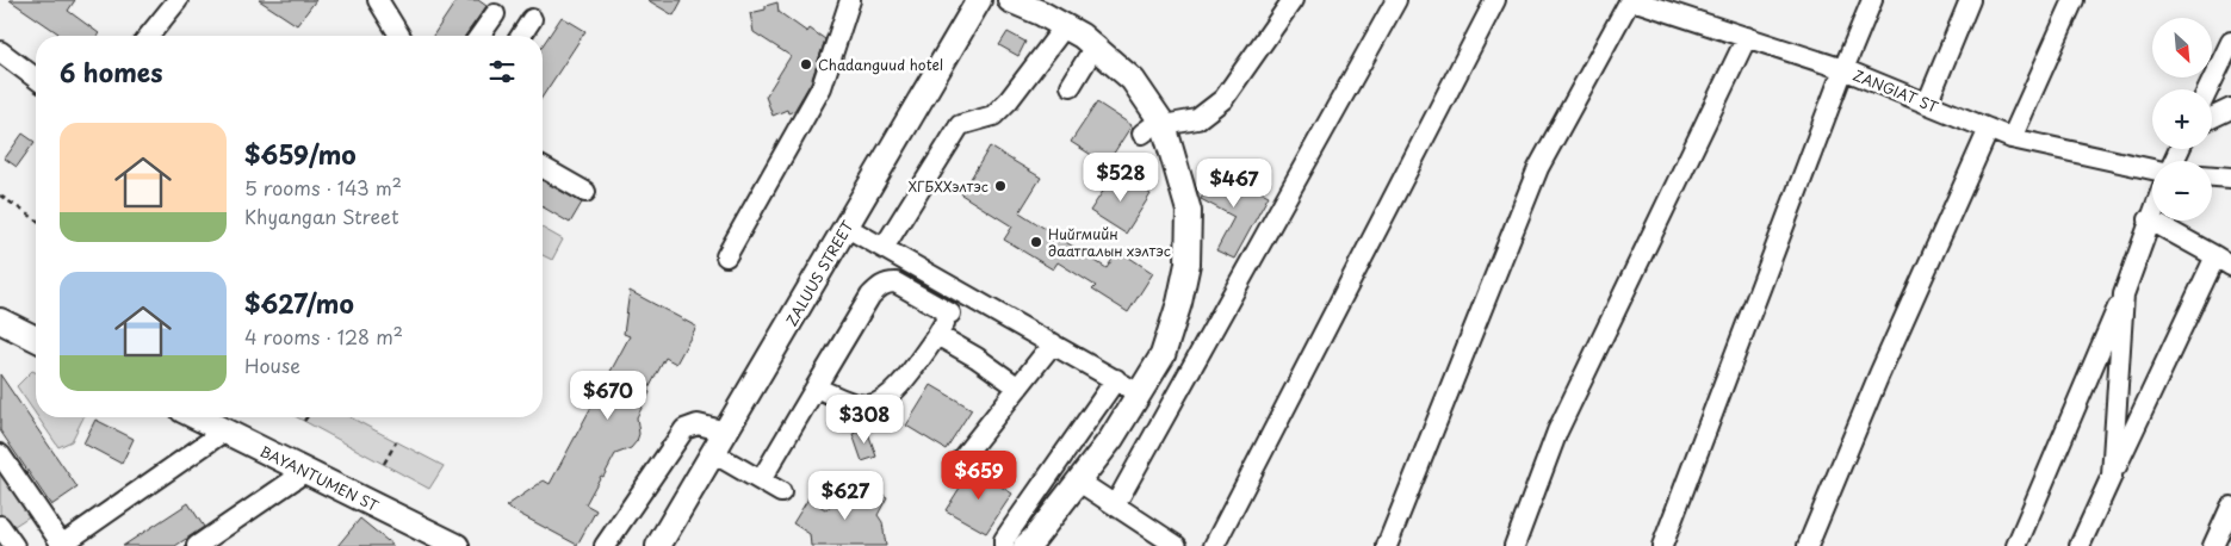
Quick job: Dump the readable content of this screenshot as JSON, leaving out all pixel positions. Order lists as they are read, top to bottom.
{
  "streets": {
    "main road": ["ZALUUS STREET", "BAYANTUMEN ST"],
    "street": ["ZANGIAT ST"]
  },
  "places": ["Chadanguud hotel", "ХГБХХэлтэс", "Нийгмийн даатгалын хэлтэс"],
  "north": "bottom right",
  "page": {
    "map_buttons": ["+", "−"],
    "heading": "6 homes",
    "list": [
      {
        "name": "$659/mo",
        "note": "5 rooms · 143 m² · Khyangan Street"
      },
      {
        "name": "$627/mo",
        "note": "4 rooms · 128 m² · House"
      }
    ],
    "price": [
      "$528",
      "$467",
      "$670",
      "$308",
      "$659",
      "$627"
    ]
  }
}
